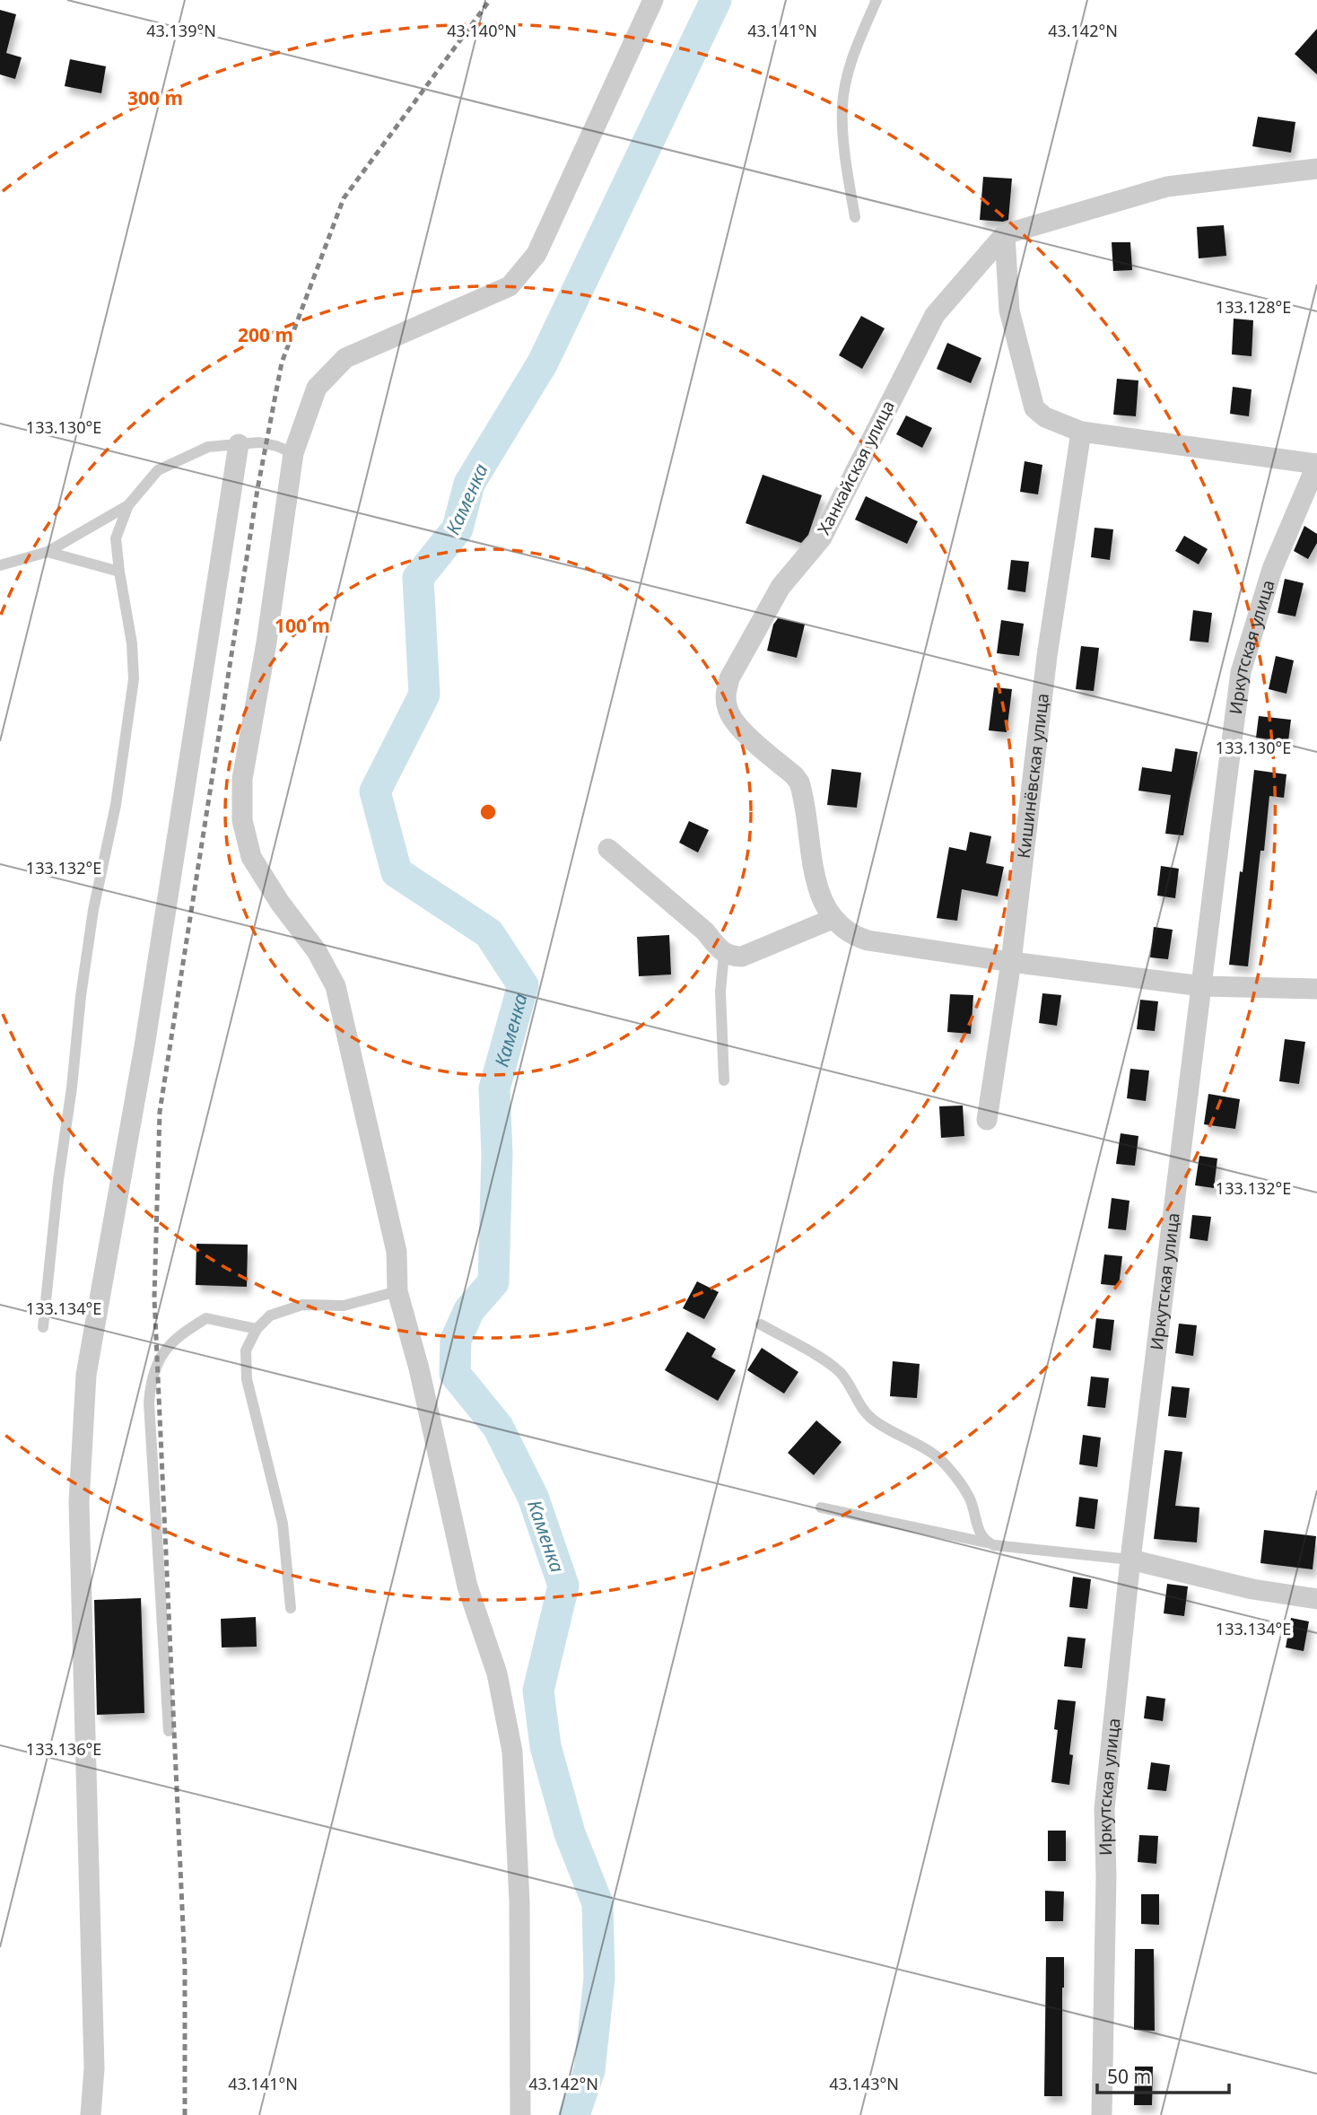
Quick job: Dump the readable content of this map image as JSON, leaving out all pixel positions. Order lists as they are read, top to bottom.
{
  "streets": {
    "street": ["Ханкайская улица", "Иркутская улица", "Кишинёвская улица"]
  },
  "water": ["Каменка"],
  "scale_bar": "50 m",
  "coordinates": [
    "43.140°N",
    "43.139°N",
    "43.141°N",
    "43.142°N",
    "133.128°E",
    "133.130°E",
    "133.132°E",
    "133.134°E",
    "133.136°E",
    "43.143°N"
  ],
  "rings": ["300 m", "200 m", "100 m"]
}
